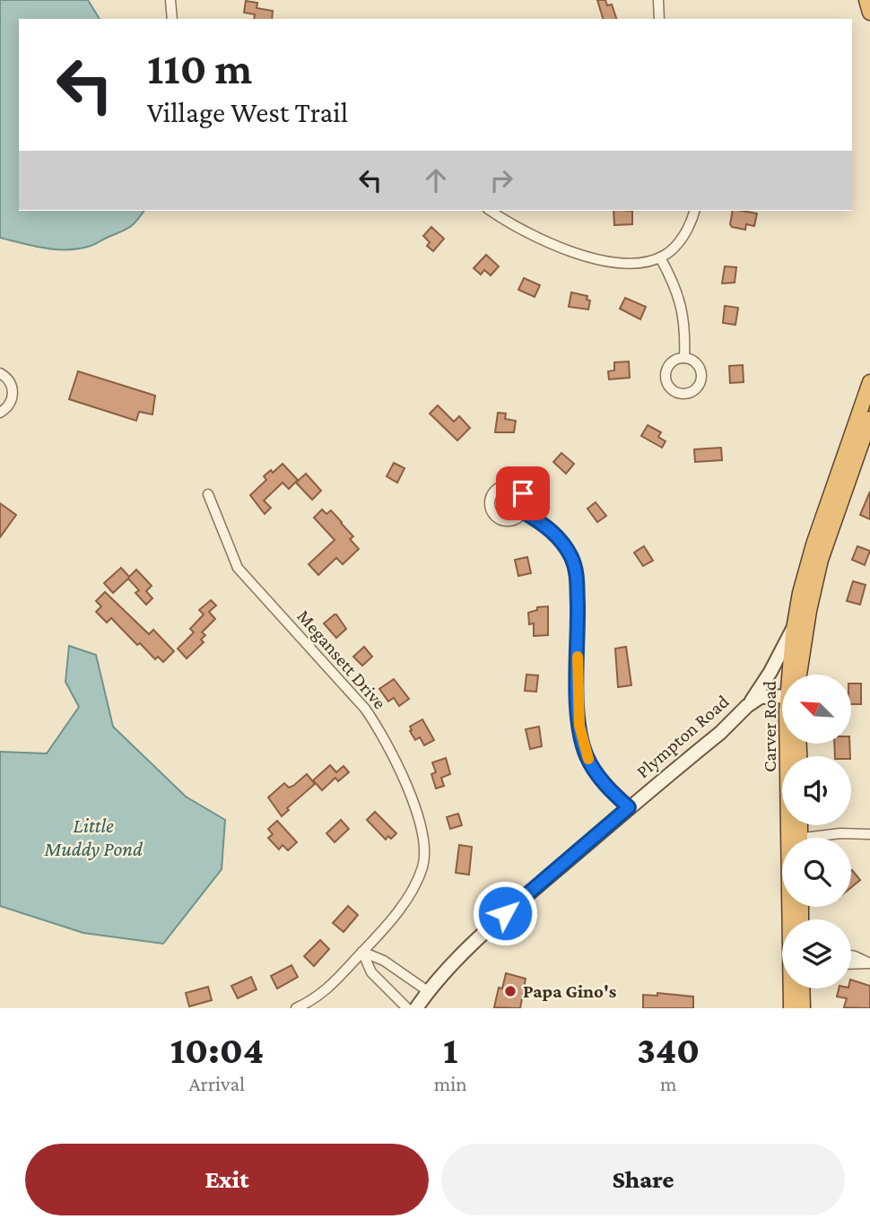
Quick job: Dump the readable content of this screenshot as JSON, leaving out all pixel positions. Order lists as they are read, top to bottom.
{
  "streets": {
    "highway": ["Carver Road"],
    "main road": ["Plympton Road"],
    "street": ["Megansett Drive"]
  },
  "water": ["Little Muddy Pond"],
  "places": ["Papa Gino's"],
  "north": "top left",
  "page": {
    "turn": ["110 m", "Village West Trail"],
    "eta": [
      "10:04",
      "Arrival",
      "1",
      "min",
      "340",
      "m"
    ],
    "buttons": ["Exit", "Share"]
  }
}
